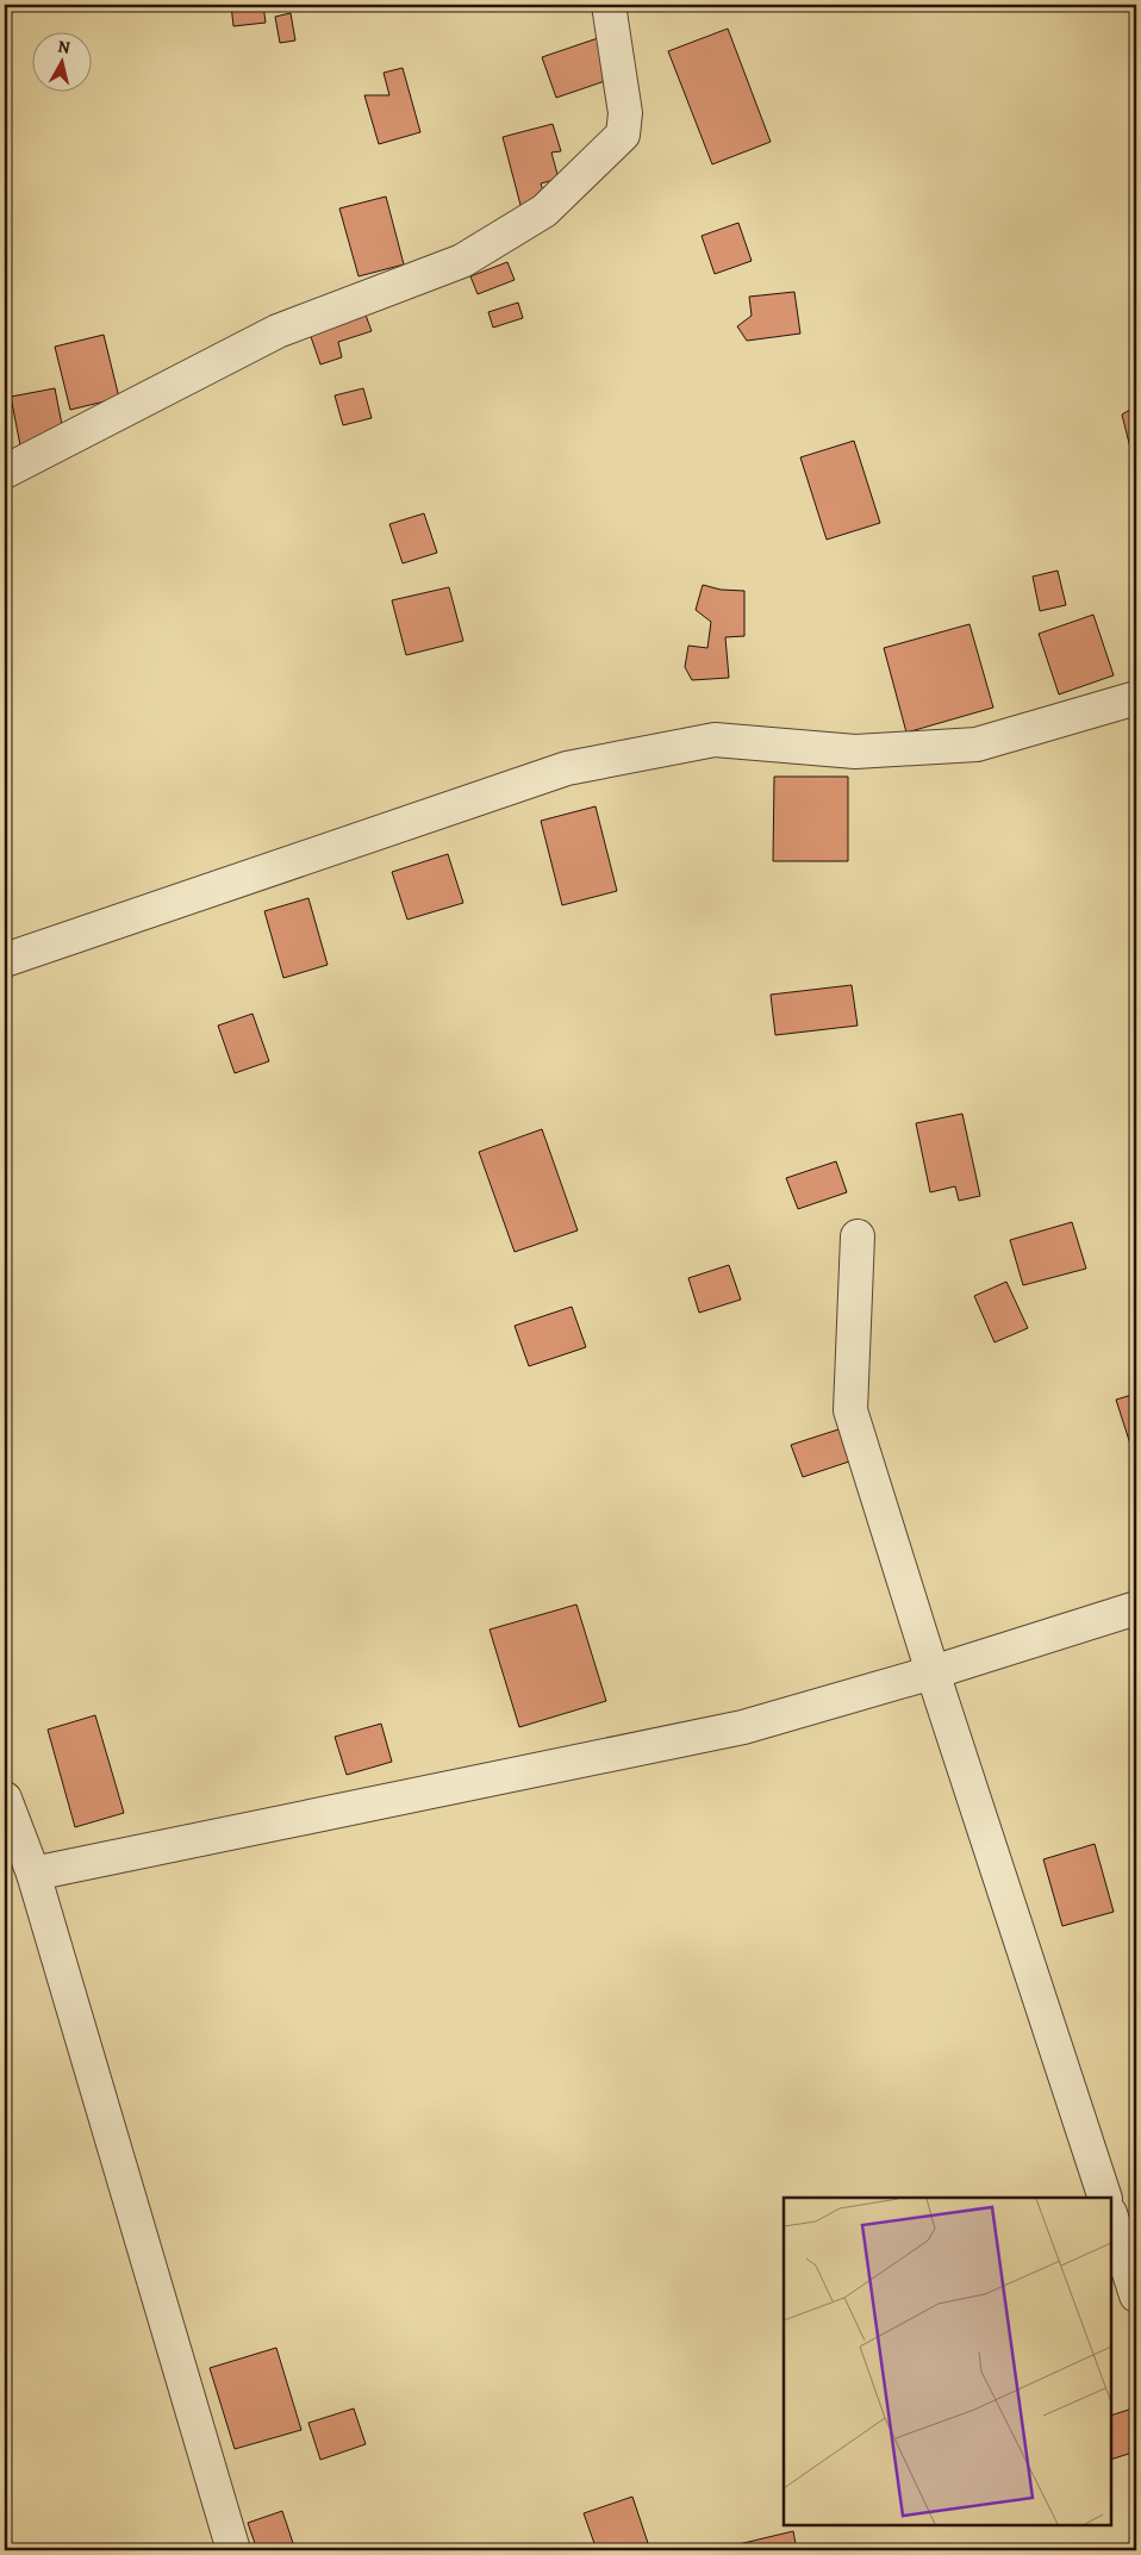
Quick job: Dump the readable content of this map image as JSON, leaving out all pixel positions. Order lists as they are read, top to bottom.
{
  "north": "top"
}
